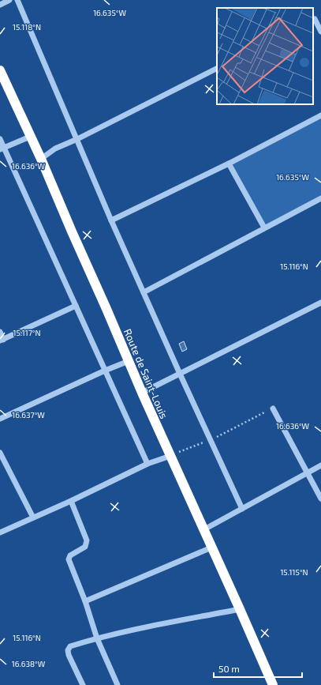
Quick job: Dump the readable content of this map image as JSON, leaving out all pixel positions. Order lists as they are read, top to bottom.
{
  "streets": {
    "highway": ["Route de Saint-Louis"]
  },
  "scale_bar": "50 m",
  "coordinates": [
    "16.635°W",
    "15.118°N",
    "16.636°W",
    "15.116°N",
    "15.117°N",
    "16.637°W",
    "15.115°N",
    "16.638°W"
  ]
}
